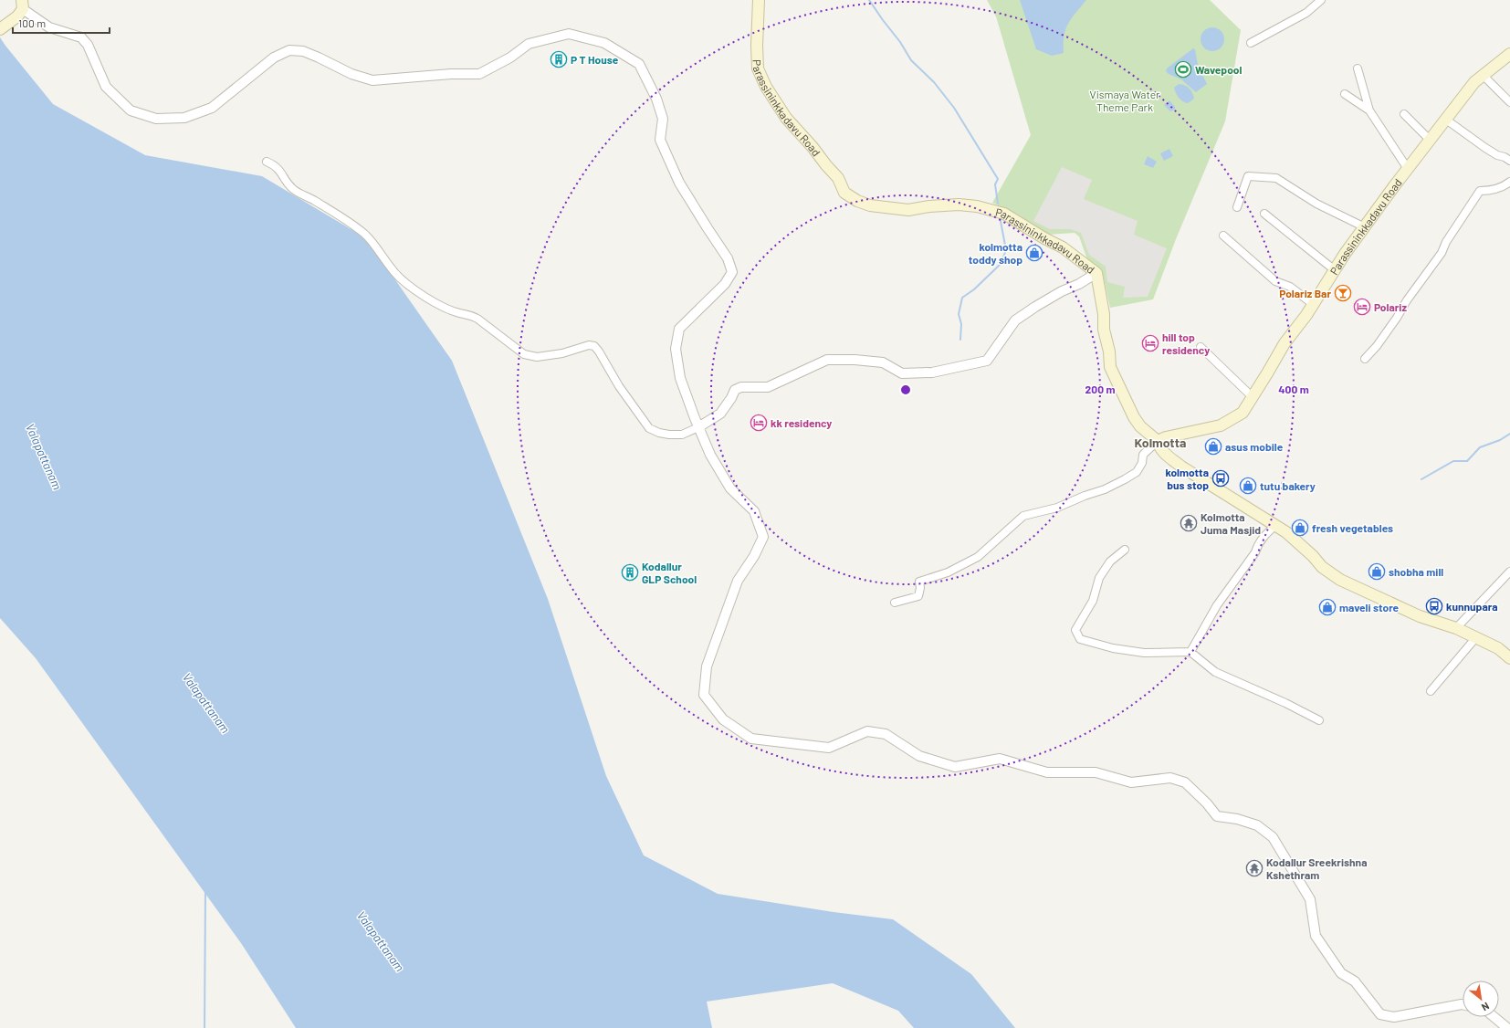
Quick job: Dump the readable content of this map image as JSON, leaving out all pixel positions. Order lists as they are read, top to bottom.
{
  "streets": {
    "main road": ["Parassininkkadavu Road"]
  },
  "districts": ["Kolmotta"],
  "water": ["Valapattanam"],
  "parks": ["Vismaya Water Theme Park"],
  "places": {
    "building": ["P T House", "Kodallur GLP School"],
    "sports": ["Wavepool"],
    "shop": [
      "kolmotta toddy shop",
      "asus mobile",
      "tutu bakery",
      "fresh vegetables",
      "shobha mill",
      "maveli store"
    ],
    "bar": ["Polariz Bar"],
    "hotel": ["Polariz", "hill top residency", "kk residency"],
    "bus stop": ["kolmotta bus stop", "kunnupara"],
    "temple": ["Kolmotta Juma Masjid", "Kodallur Sreekrishna Kshethram"]
  },
  "scale_bar": "100 m",
  "north": "bottom right",
  "rings": ["200 m", "400 m"]
}
